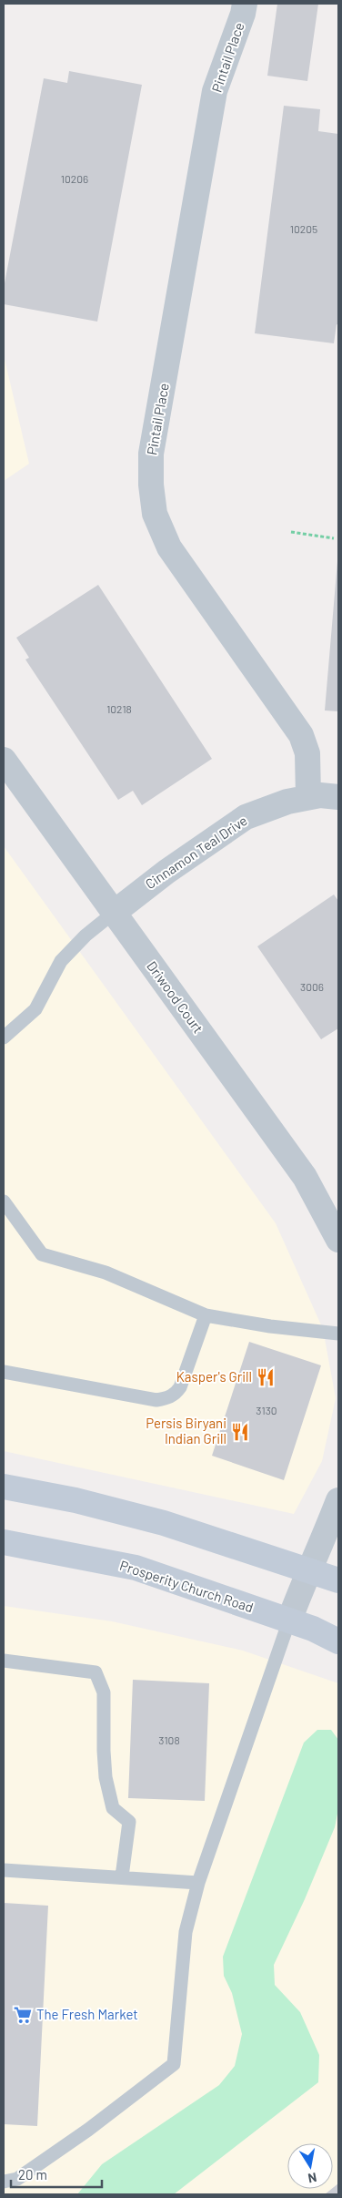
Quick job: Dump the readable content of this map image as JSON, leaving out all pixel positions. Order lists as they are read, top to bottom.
{
  "streets": {
    "main road": ["Prosperity Church Road"],
    "street": ["Pintail Place", "Cinnamon Teal Drive", "Driwood Court"]
  },
  "crossings": [
    ["Pintail Place", "Cinnamon Teal Drive"],
    ["Cinnamon Teal Drive", "Driwood Court"]
  ],
  "places": {
    "restaurant": ["Kasper's Grill", "Persis Biryani Indian Grill"],
    "supermarket": ["The Fresh Market"]
  },
  "house_numbers": [
    "10206",
    "10205",
    "10218",
    "3006",
    "3130",
    "3108"
  ],
  "scale_bar": "20 m",
  "north": "bottom"
}
